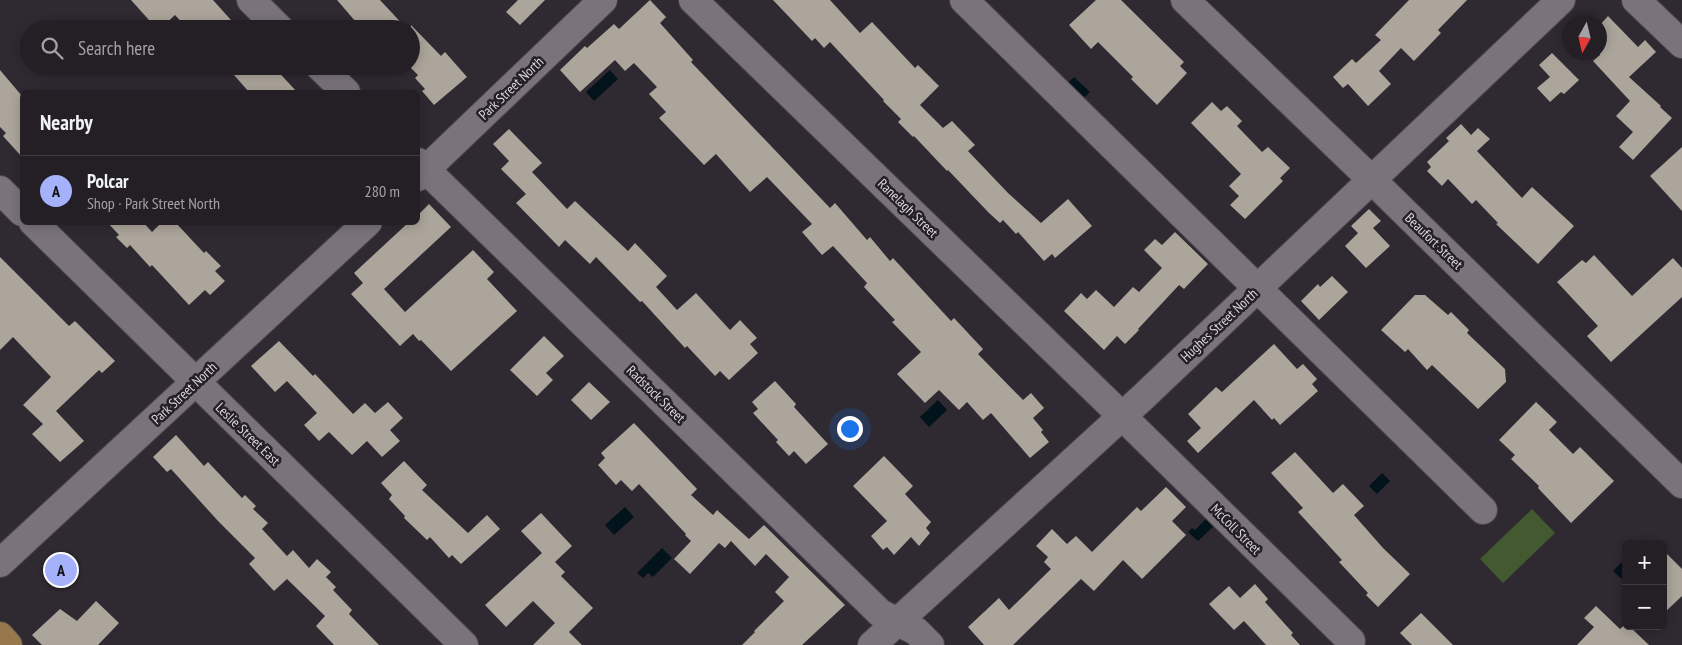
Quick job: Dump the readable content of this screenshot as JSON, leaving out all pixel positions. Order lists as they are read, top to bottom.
{
  "streets": {
    "street": [
      "Park Street North",
      "Ranelagh Street",
      "Beaufort Street",
      "Hughes Street North",
      "Radstock Street",
      "Leslie Street East",
      "McColl Street"
    ]
  },
  "crossings": [
    ["Park Street North", "Radstock Street"],
    ["Park Street North", "Leslie Street East"],
    ["Ranelagh Street", "Hughes Street North"],
    ["Ranelagh Street", "McColl Street"],
    ["Beaufort Street", "Hughes Street North"],
    ["Hughes Street North", "Radstock Street"],
    ["Hughes Street North", "McColl Street"]
  ],
  "north": "bottom",
  "page": {
    "search": "Search here",
    "heading": "Nearby",
    "list": [
      {
        "mark": "A",
        "name": "Polcar",
        "note": "Shop · Park Street North",
        "value": "280 m"
      }
    ],
    "map_buttons": ["+", "−"],
    "pins": "A"
  }
}
